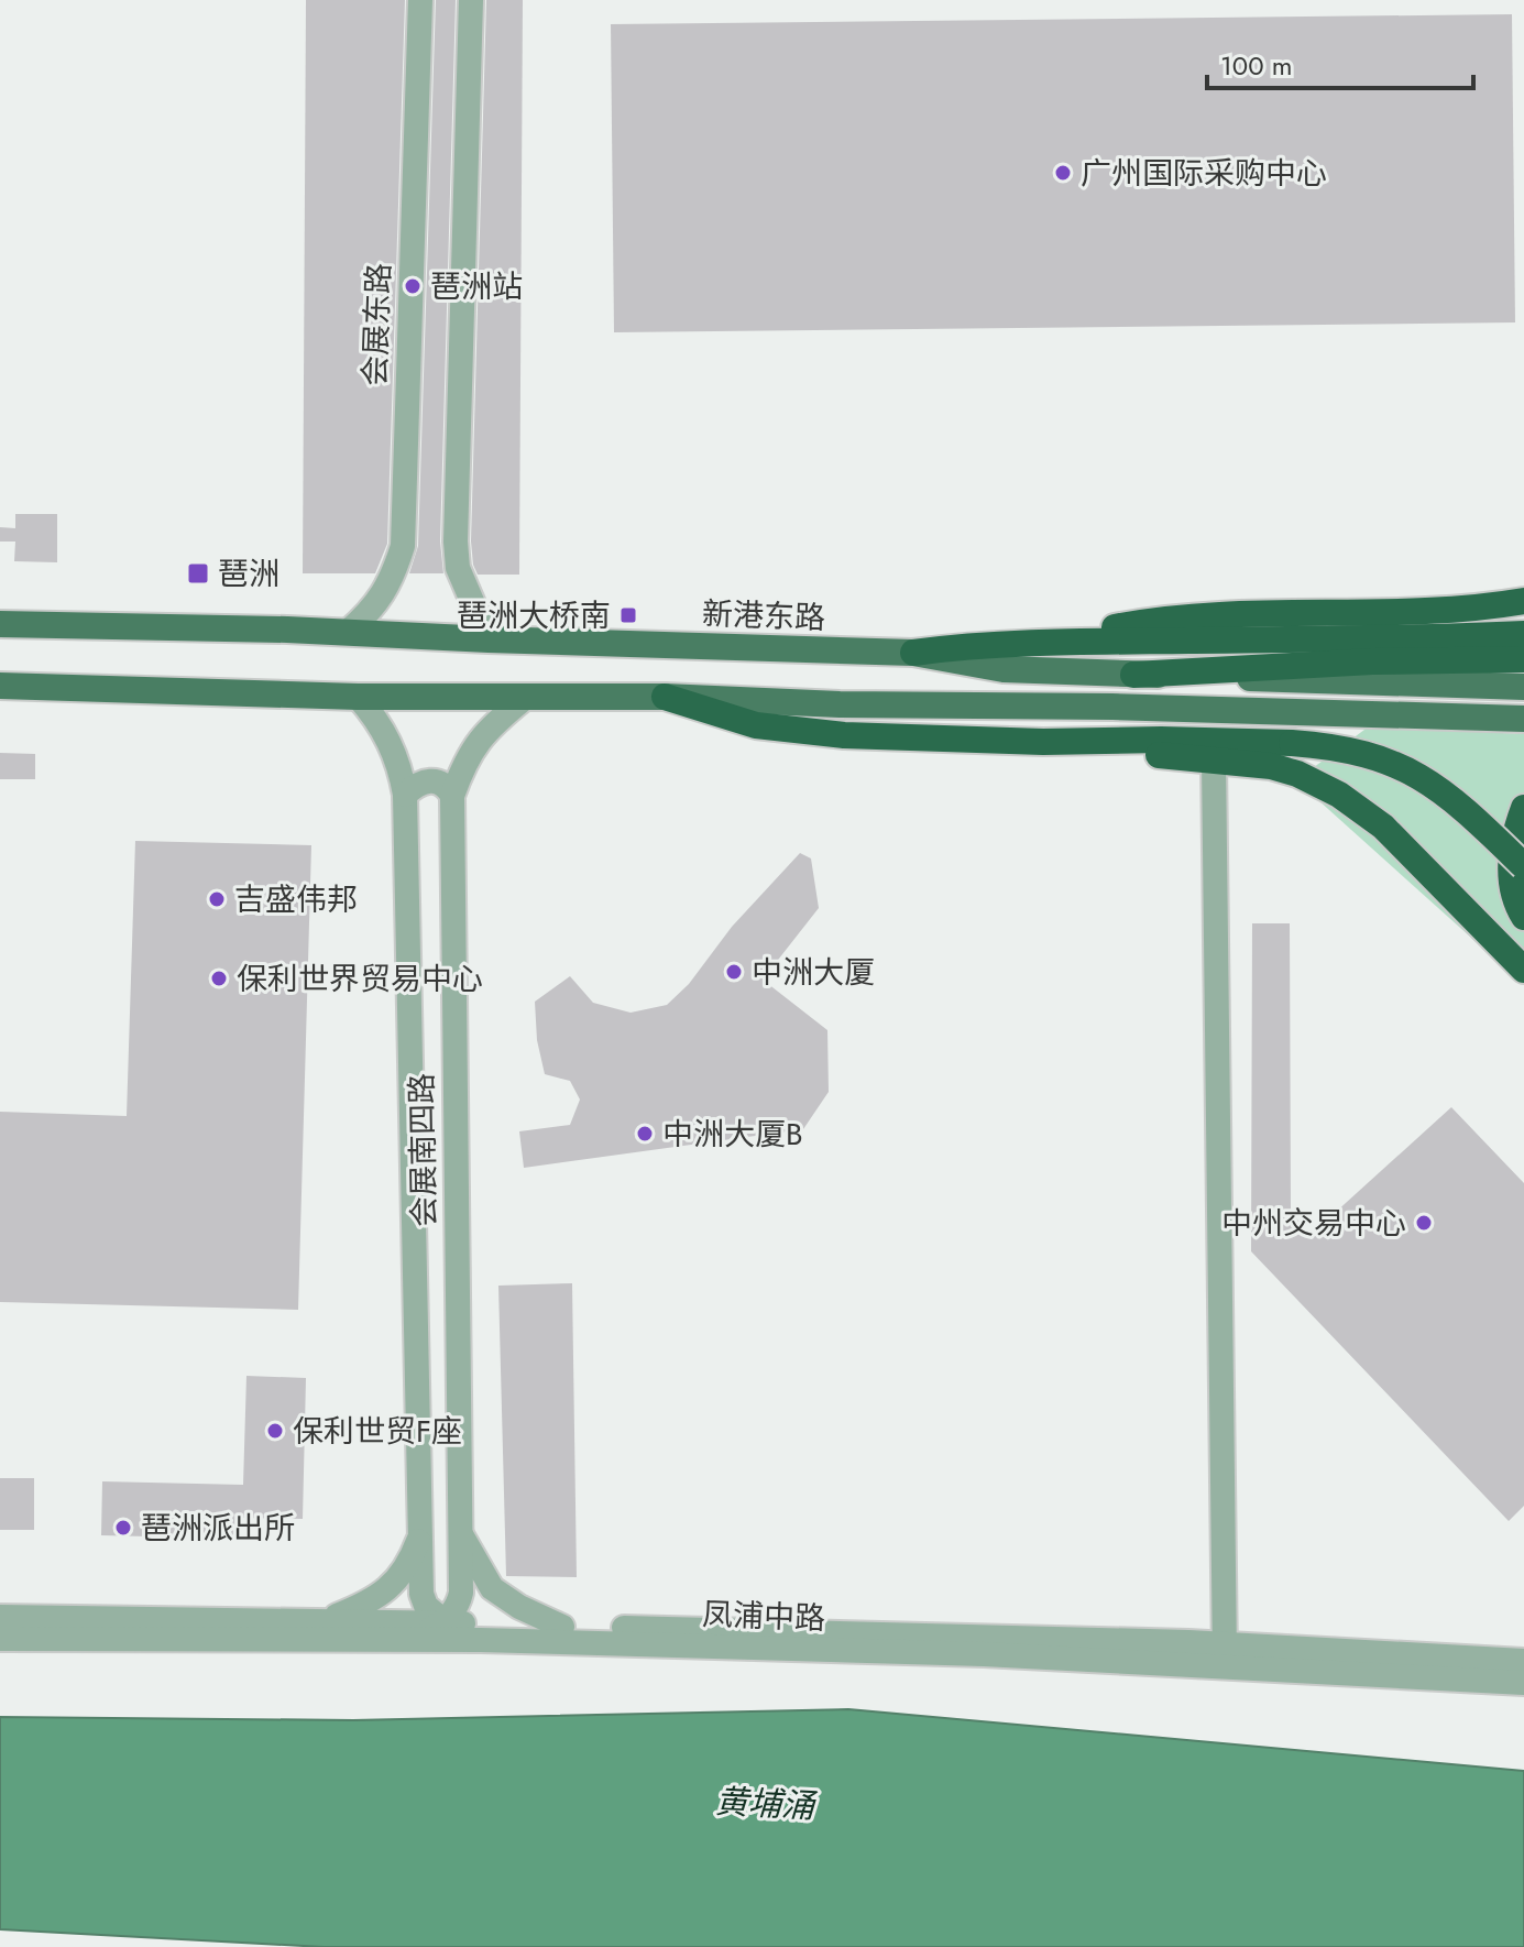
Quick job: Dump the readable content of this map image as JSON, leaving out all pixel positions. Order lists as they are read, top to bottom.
{
  "streets": {
    "main road": ["新港东路"],
    "street": ["会展东路", "会展南四路", "凤浦中路"]
  },
  "crossings": [
    ["会展东路", "新港东路"],
    ["会展南四路", "凤浦中路"]
  ],
  "water": ["黄埔涌"],
  "places": {
    "other": [
      "广州国际采购中心",
      "琶洲站",
      "吉盛伟邦",
      "中洲大厦",
      "保利世界贸易中心",
      "中洲大厦B",
      "中州交易中心",
      "保利世贸F座",
      "琶洲派出所"
    ],
    "transit": ["琶洲", "琶洲大桥南"]
  },
  "scale_bar": "100 m"
}
